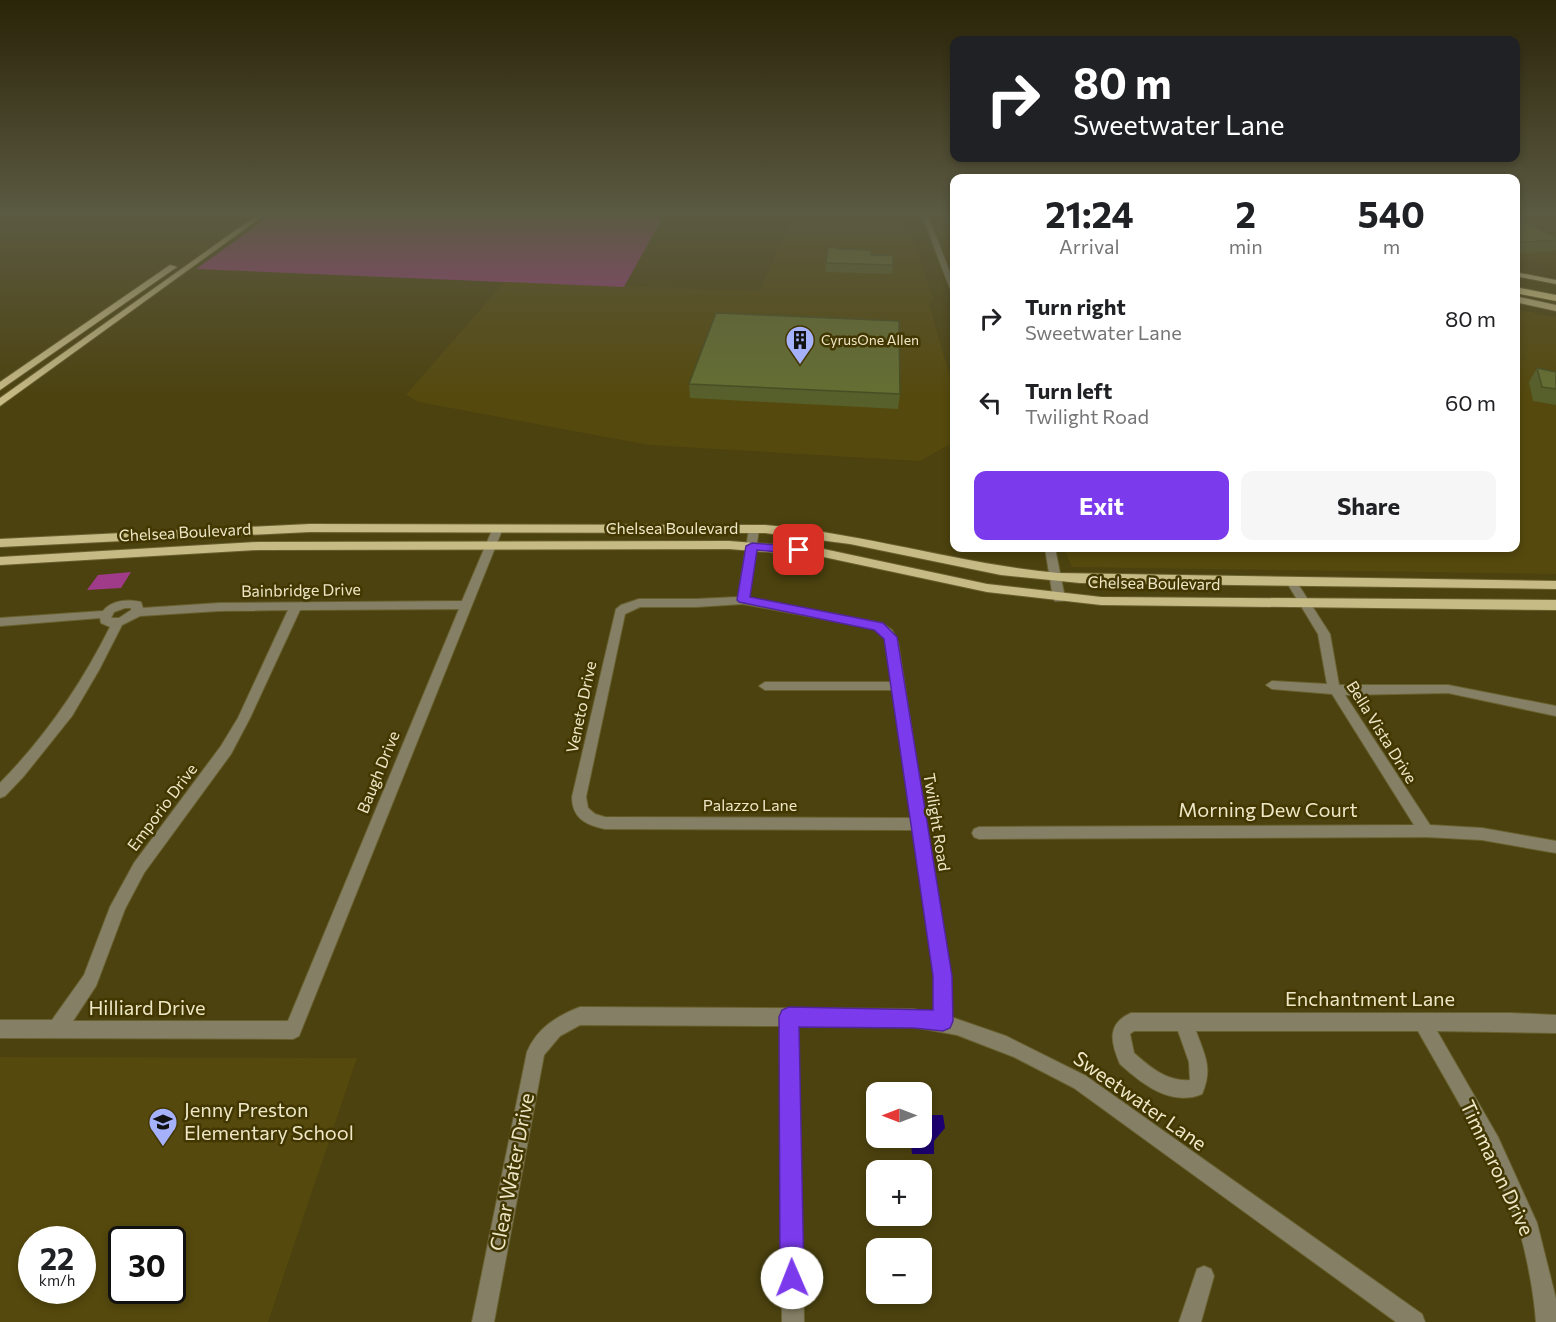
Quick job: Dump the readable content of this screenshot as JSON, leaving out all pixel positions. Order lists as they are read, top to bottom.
{
  "streets": {
    "main road": ["Chelsea Boulevard"],
    "street": [
      "Bainbridge Drive",
      "Veneto Drive",
      "Bella Vista Drive",
      "Baugh Drive",
      "Palazzo Lane",
      "Emporio Drive",
      "Morning Dew Court",
      "Twilight Road",
      "Enchantment Lane",
      "Hilliard Drive",
      "Sweetwater Lane",
      "Timmaron Drive",
      "Clear Water Drive"
    ]
  },
  "crossings": [
    ["Chelsea Boulevard", "Bella Vista Drive"],
    ["Chelsea Boulevard", "Baugh Drive"],
    ["Bainbridge Drive", "Baugh Drive"],
    ["Bainbridge Drive", "Emporio Drive"],
    ["Veneto Drive", "Palazzo Lane"],
    ["Veneto Drive", "Twilight Road"],
    ["Bella Vista Drive", "Morning Dew Court"],
    ["Baugh Drive", "Hilliard Drive"],
    ["Palazzo Lane", "Twilight Road"],
    ["Emporio Drive", "Hilliard Drive"],
    ["Twilight Road", "Sweetwater Lane"],
    ["Enchantment Lane", "Timmaron Drive"],
    ["Sweetwater Lane", "Clear Water Drive"]
  ],
  "places": {
    "building": ["CyrusOne Allen"],
    "school or university": ["Jenny Preston Elementary School"]
  },
  "north": "left",
  "page": {
    "turn": ["80 m", "Sweetwater Lane"],
    "eta": [
      "21:24",
      "Arrival",
      "2",
      "min",
      "540",
      "m"
    ],
    "list": [
      {
        "name": "Turn right",
        "note": "Sweetwater Lane",
        "value": "80 m"
      },
      {
        "name": "Turn left",
        "note": "Twilight Road",
        "value": "60 m"
      }
    ],
    "buttons": ["Exit", "Share"],
    "map_buttons": ["+", "−"],
    "speed": "22 km/h",
    "limit": "30"
  }
}
